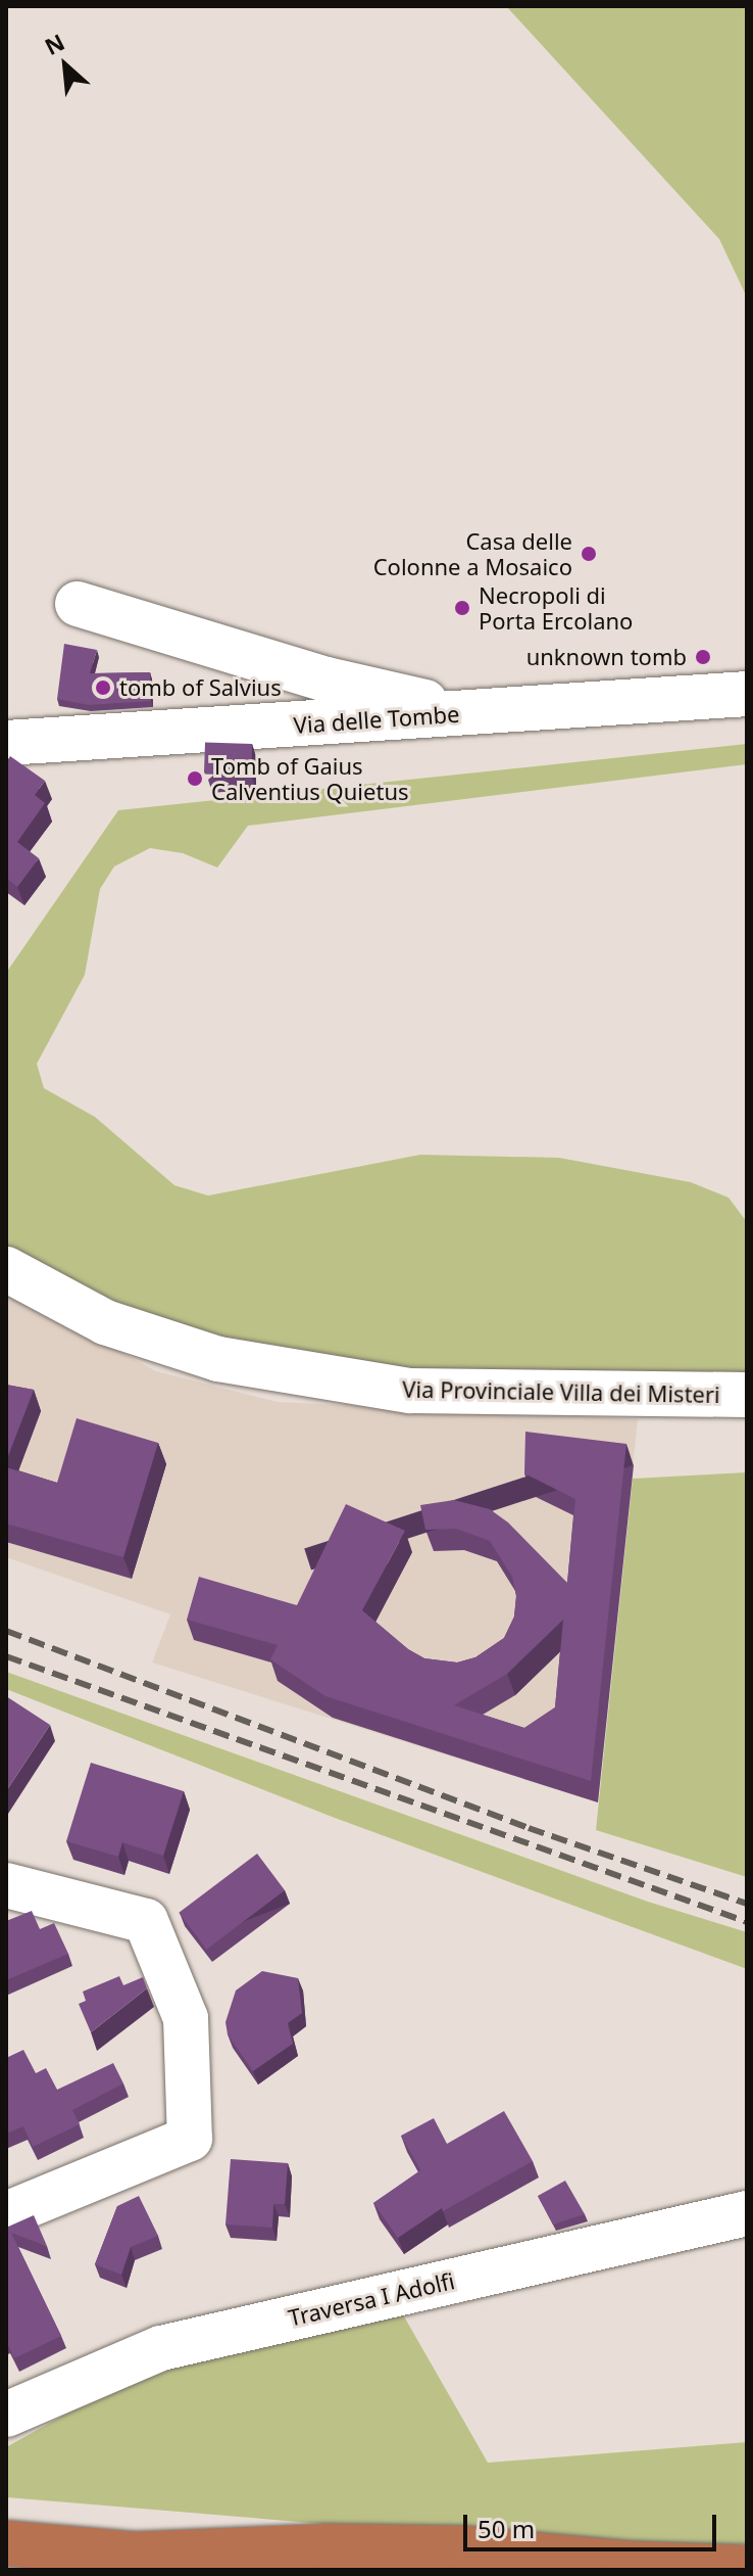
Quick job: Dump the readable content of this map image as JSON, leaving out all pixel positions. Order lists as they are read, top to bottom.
{
  "streets": {
    "street": ["Via delle Tombe", "Via Provinciale Villa dei Misteri", "Traversa I Adolfi"]
  },
  "places": [
    "Casa delle Colonne a Mosaico",
    "Necropoli di Porta Ercolano",
    "unknown tomb",
    "tomb of Salvius",
    "Tomb of Gaius Calventius Quietus"
  ],
  "scale_bar": "50 m",
  "north": "top left"
}
